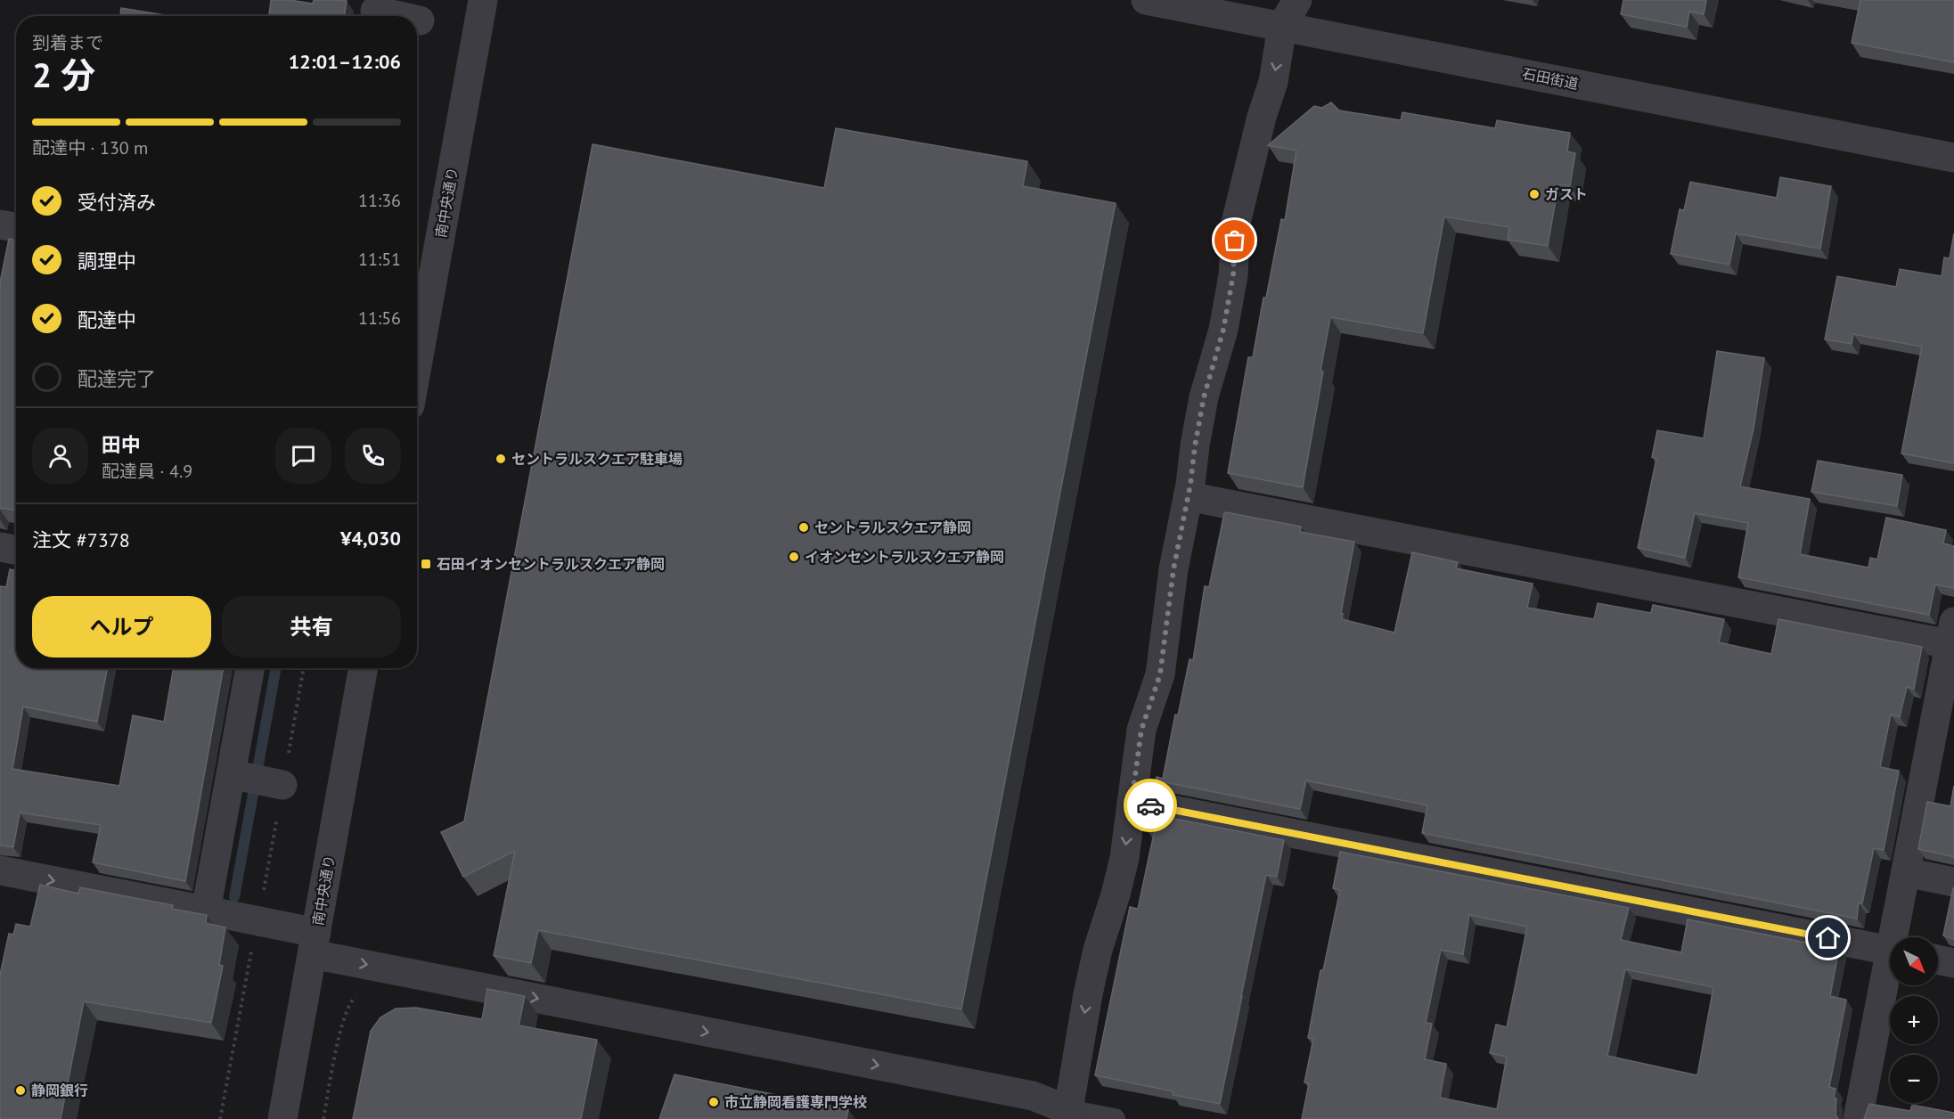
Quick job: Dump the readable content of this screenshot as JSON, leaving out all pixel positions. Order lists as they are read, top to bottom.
{
  "streets": {
    "street": ["石田街道", "南中央通り"]
  },
  "places": {
    "other": [
      "ガスト",
      "セントラルスクエア駐車場",
      "セントラルスクエア静岡",
      "イオンセントラルスクエア静岡",
      "静岡銀行",
      "市立静岡看護専門学校"
    ],
    "transit": ["石田イオンセントラルスクエア静岡"]
  },
  "north": "bottom right",
  "page": {
    "heading": ["2 分", "到着まで", "12:01–12:06"],
    "panel": [
      "田中",
      "配達員 · 4.9",
      "注文 #7378",
      "¥4,030"
    ],
    "bar": "配達中 · 130 m",
    "list": [
      ["受付済み", "11:36"],
      ["調理中", "11:51"],
      ["配達中", "11:56"],
      "配達完了"
    ],
    "buttons": ["ヘルプ", "共有"],
    "map_buttons": ["+", "−"]
  }
}
